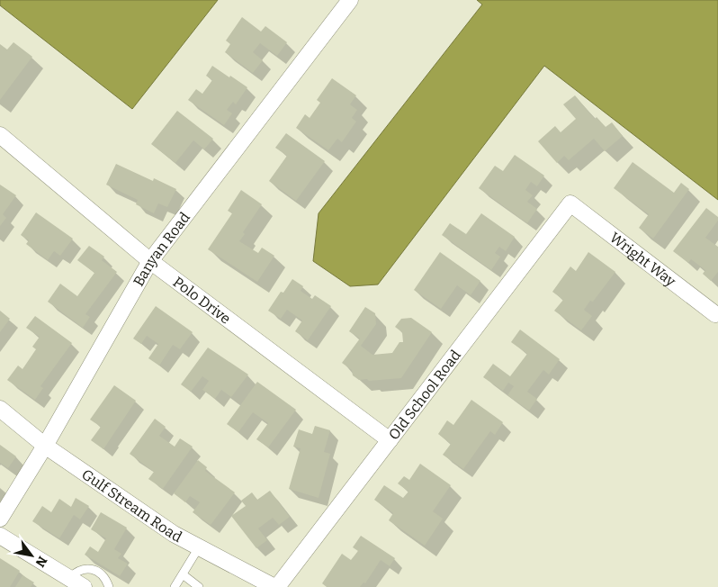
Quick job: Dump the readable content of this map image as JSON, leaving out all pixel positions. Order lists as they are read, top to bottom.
{
  "streets": {
    "street": [
      "Banyan Road",
      "Wright Way",
      "Polo Drive",
      "Old School Road",
      "Gulf Stream Road"
    ]
  },
  "crossings": [
    ["Banyan Road", "Polo Drive"],
    ["Banyan Road", "Gulf Stream Road"],
    ["Wright Way", "Old School Road"],
    ["Polo Drive", "Old School Road"],
    ["Old School Road", "Gulf Stream Road"]
  ],
  "north": "bottom right"
}
